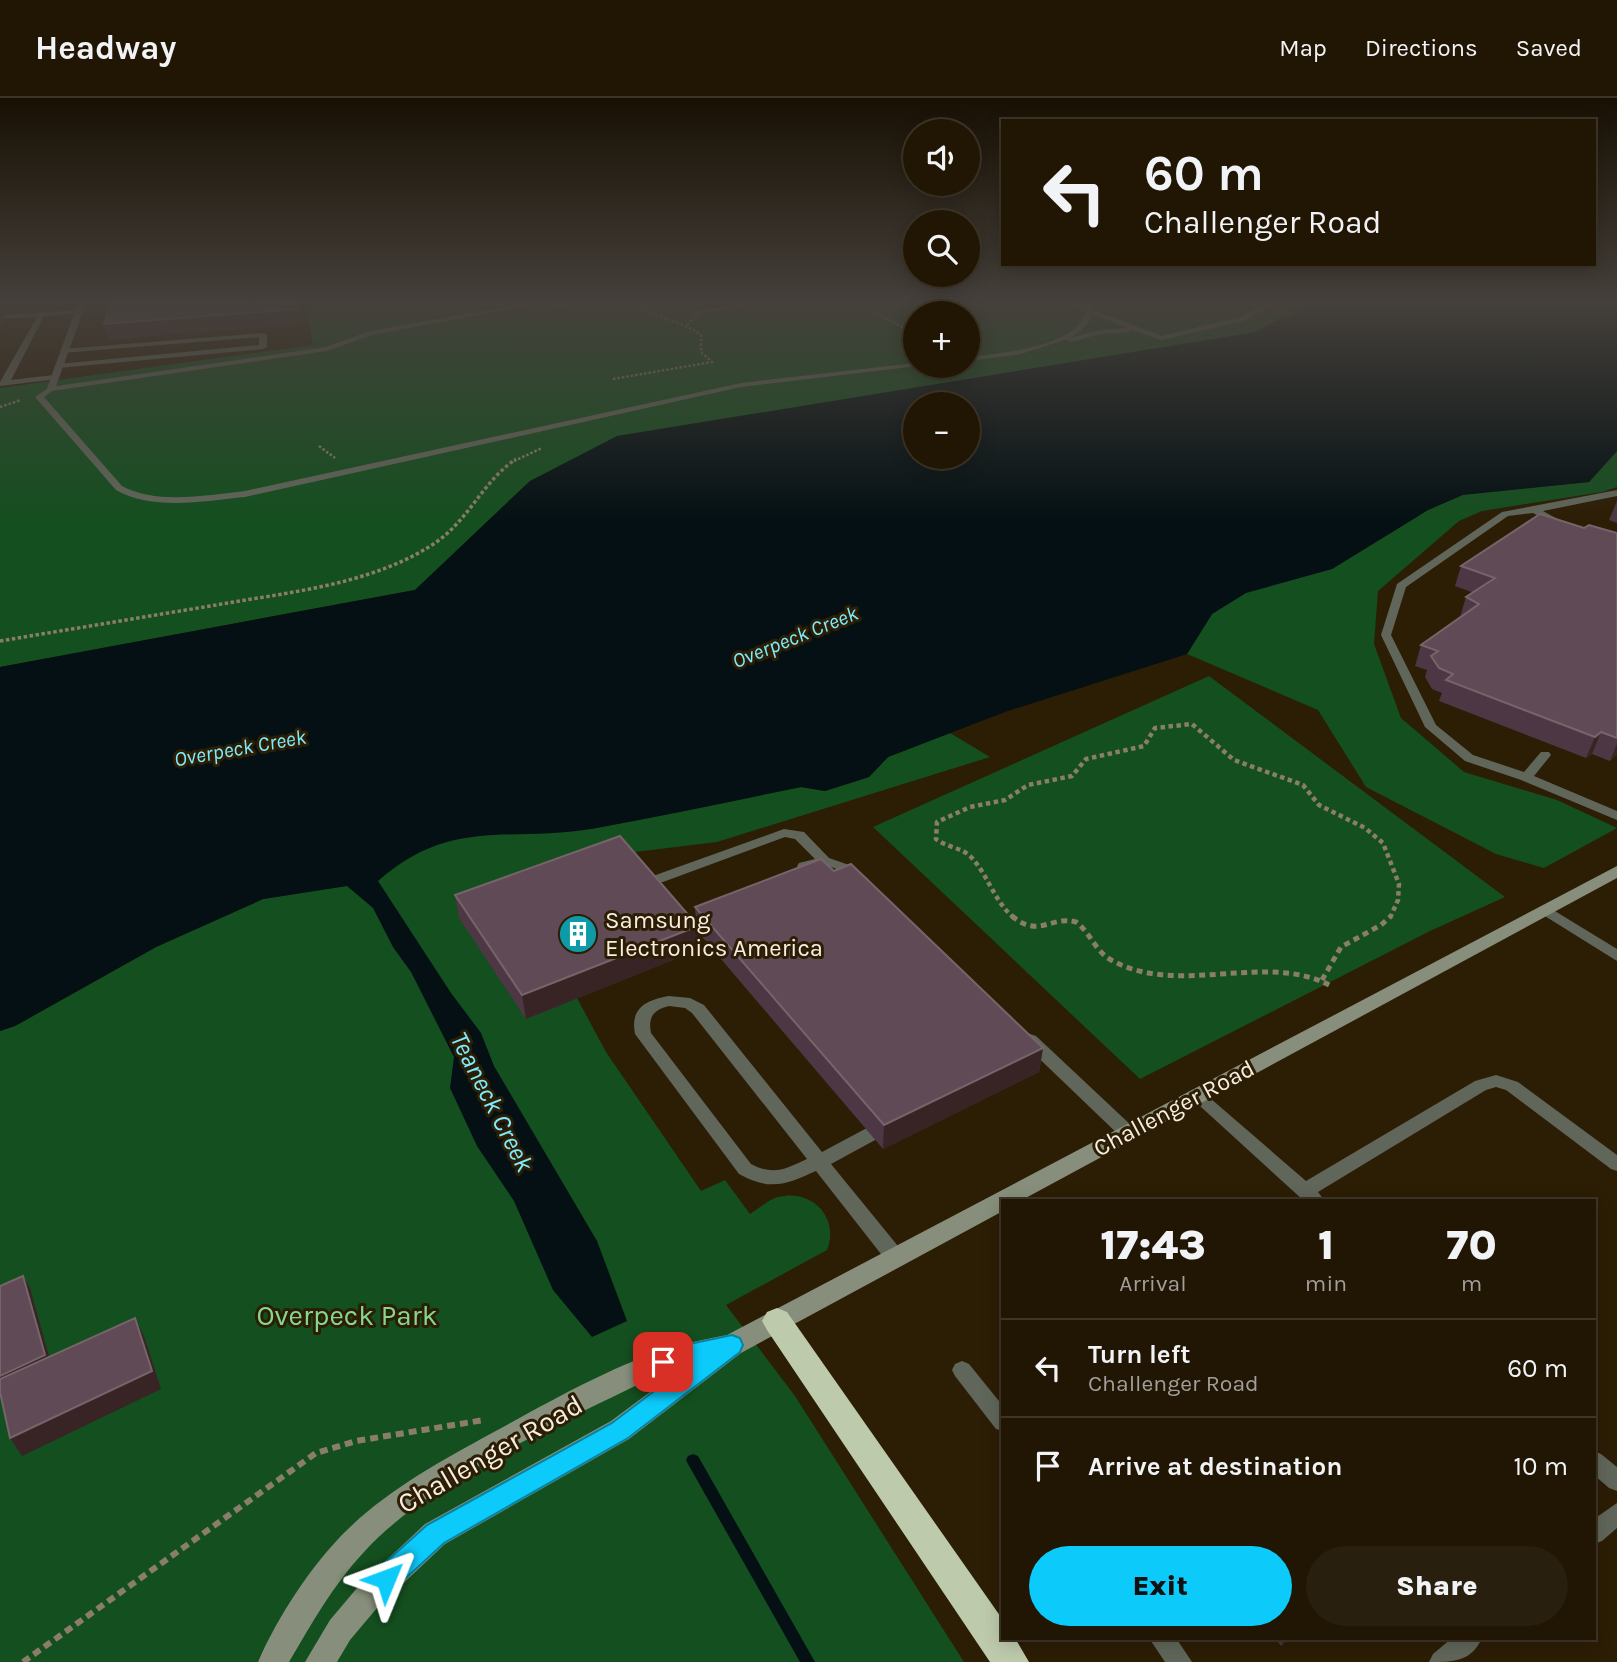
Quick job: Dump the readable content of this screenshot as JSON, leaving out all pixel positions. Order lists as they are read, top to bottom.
{
  "streets": {
    "main road": ["Challenger Road"]
  },
  "water": ["Overpeck Creek", "Teaneck Creek"],
  "parks": ["Overpeck Park"],
  "places": {
    "building": ["Samsung Electronics America"]
  },
  "page": {
    "header": "Headway",
    "nav": ["Map", "Directions", "Saved"],
    "map_buttons": ["+", "−"],
    "turn": ["60 m", "Challenger Road"],
    "eta": [
      "17:43",
      "Arrival",
      "1",
      "min",
      "70",
      "m"
    ],
    "list": [
      {
        "name": "Turn left",
        "note": "Challenger Road",
        "value": "60 m"
      },
      {
        "name": "Arrive at destination",
        "value": "10 m"
      }
    ],
    "buttons": ["Exit", "Share"]
  }
}
